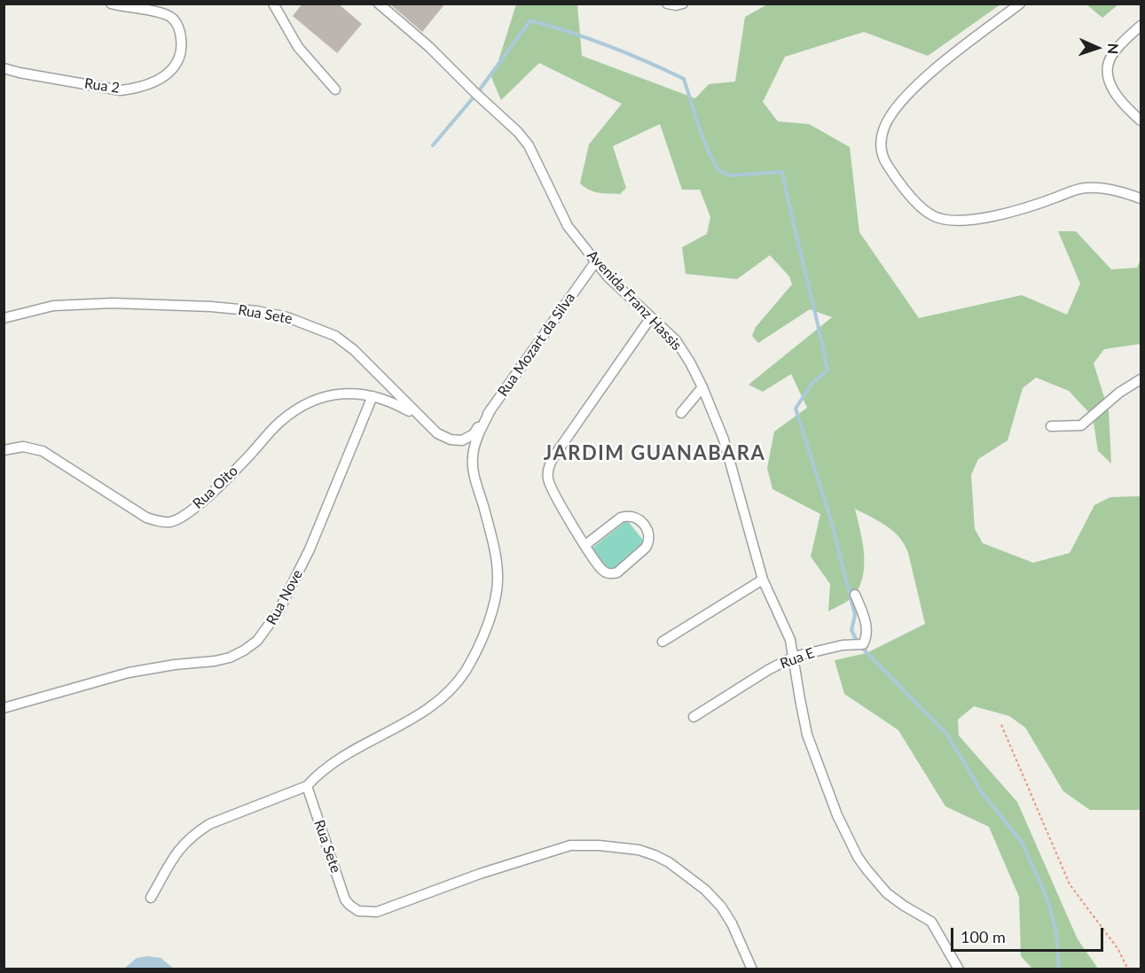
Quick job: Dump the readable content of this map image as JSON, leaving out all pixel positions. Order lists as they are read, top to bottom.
{
  "streets": {
    "street": [
      "Rua 2",
      "Avenida Franz Hassis",
      "Rua Sete",
      "Rua Mozart da Silva",
      "Rua Oito",
      "Rua Nove",
      "Rua E"
    ]
  },
  "crossings": [
    ["Avenida Franz Hassis", "Rua Mozart da Silva"],
    ["Avenida Franz Hassis", "Rua E"],
    ["Rua Sete", "Rua Mozart da Silva"],
    ["Rua Sete", "Rua Oito"],
    ["Rua Oito", "Rua Nove"]
  ],
  "districts": ["JARDIM GUANABARA"],
  "scale_bar": "100 m",
  "north": "right"
}
